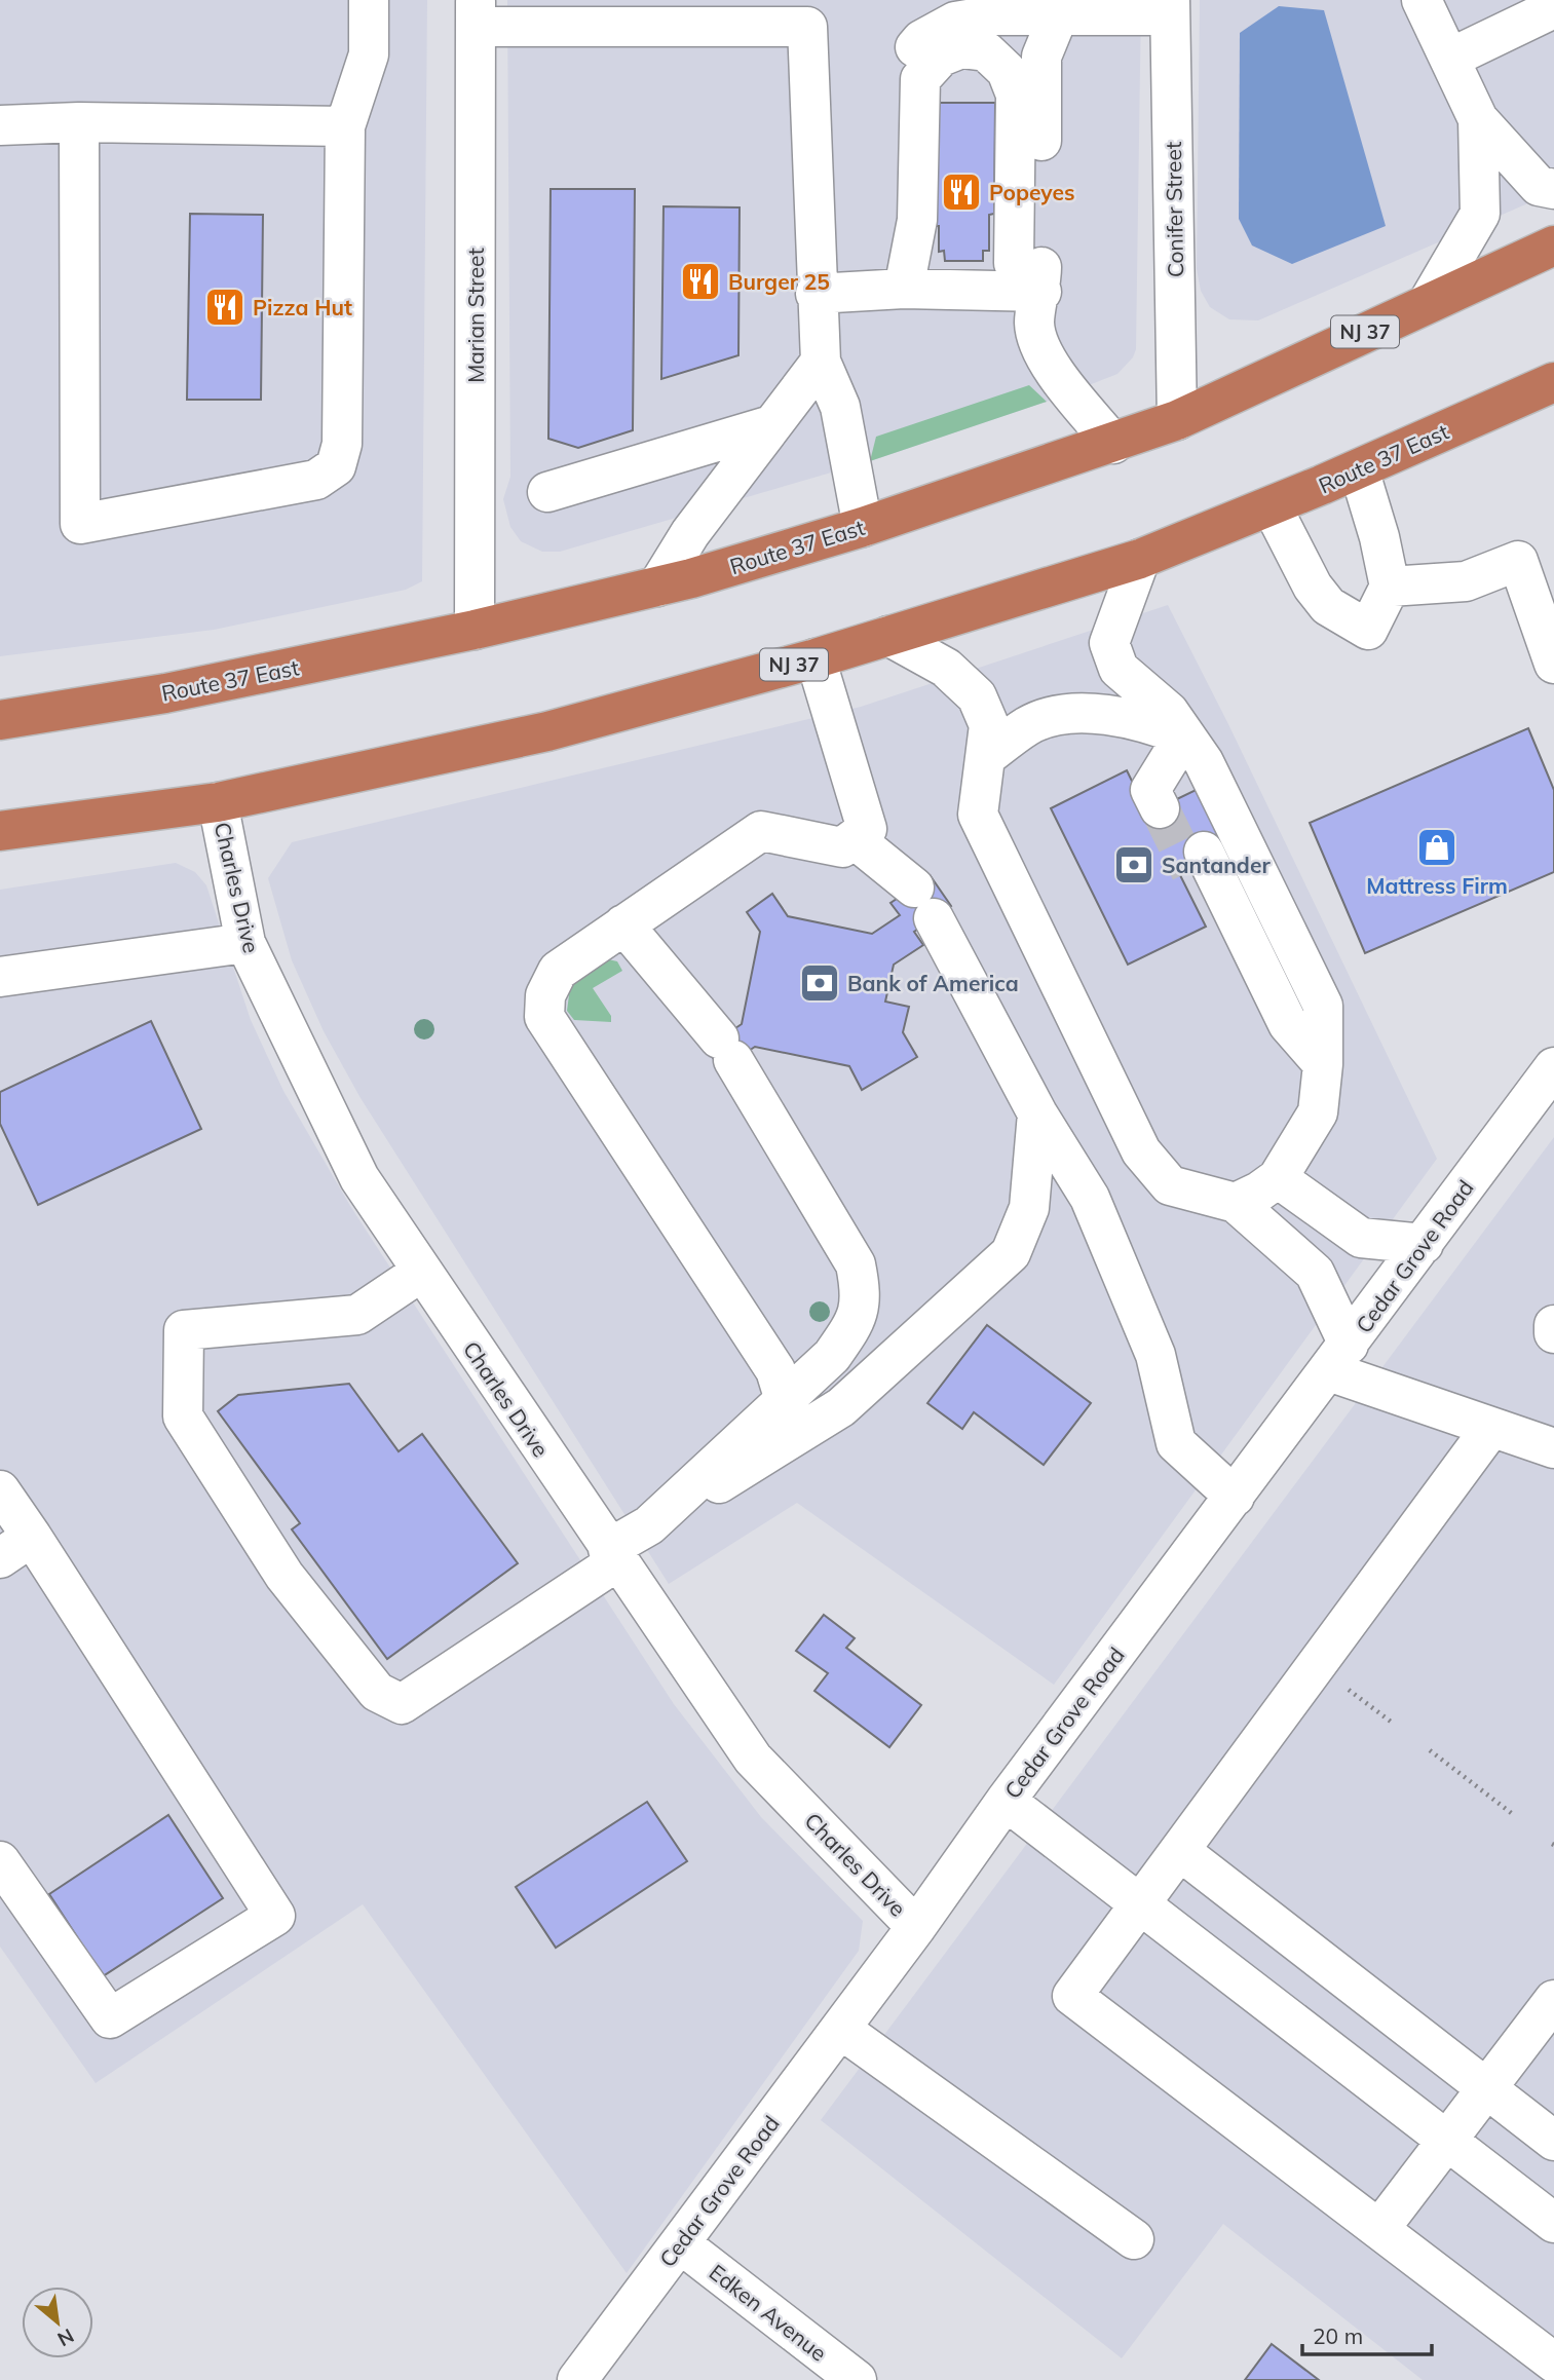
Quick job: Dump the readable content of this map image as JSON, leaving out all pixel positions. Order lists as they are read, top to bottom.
{
  "streets": {
    "highway": ["NJ 37", "Route 37 East"],
    "street": [
      "Conifer Street",
      "Marian Street",
      "Charles Drive",
      "Cedar Grove Road",
      "Edken Avenue"
    ]
  },
  "crossings": [
    ["Conifer Street", "Route 37 East"],
    ["Marian Street", "Route 37 East"],
    ["Route 37 East", "Charles Drive"],
    ["Charles Drive", "Cedar Grove Road"],
    ["Cedar Grove Road", "Edken Avenue"]
  ],
  "places": {
    "restaurant": ["Popeyes", "Burger 25", "Pizza Hut"],
    "shop": ["Mattress Firm"],
    "bank": ["Santander", "Bank of America"]
  },
  "scale_bar": "20 m",
  "north": "bottom right"
}
